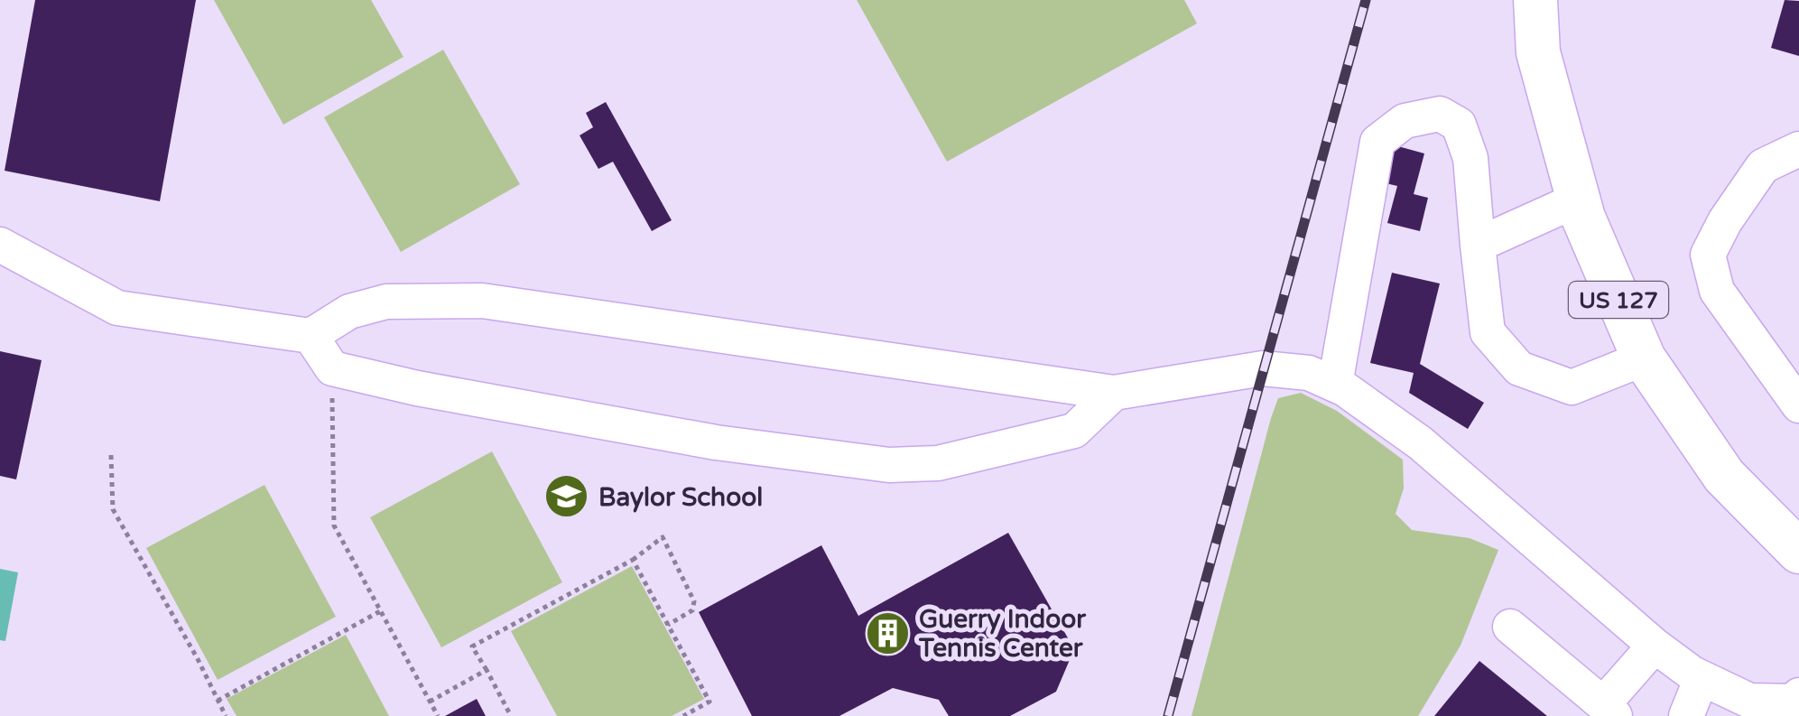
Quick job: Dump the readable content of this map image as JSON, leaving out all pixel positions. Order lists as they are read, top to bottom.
{
  "streets": {
    "main road": ["US 127"]
  },
  "places": {
    "school or university": ["Baylor School"],
    "building": ["Guerry Indoor Tennis Center"]
  }
}
